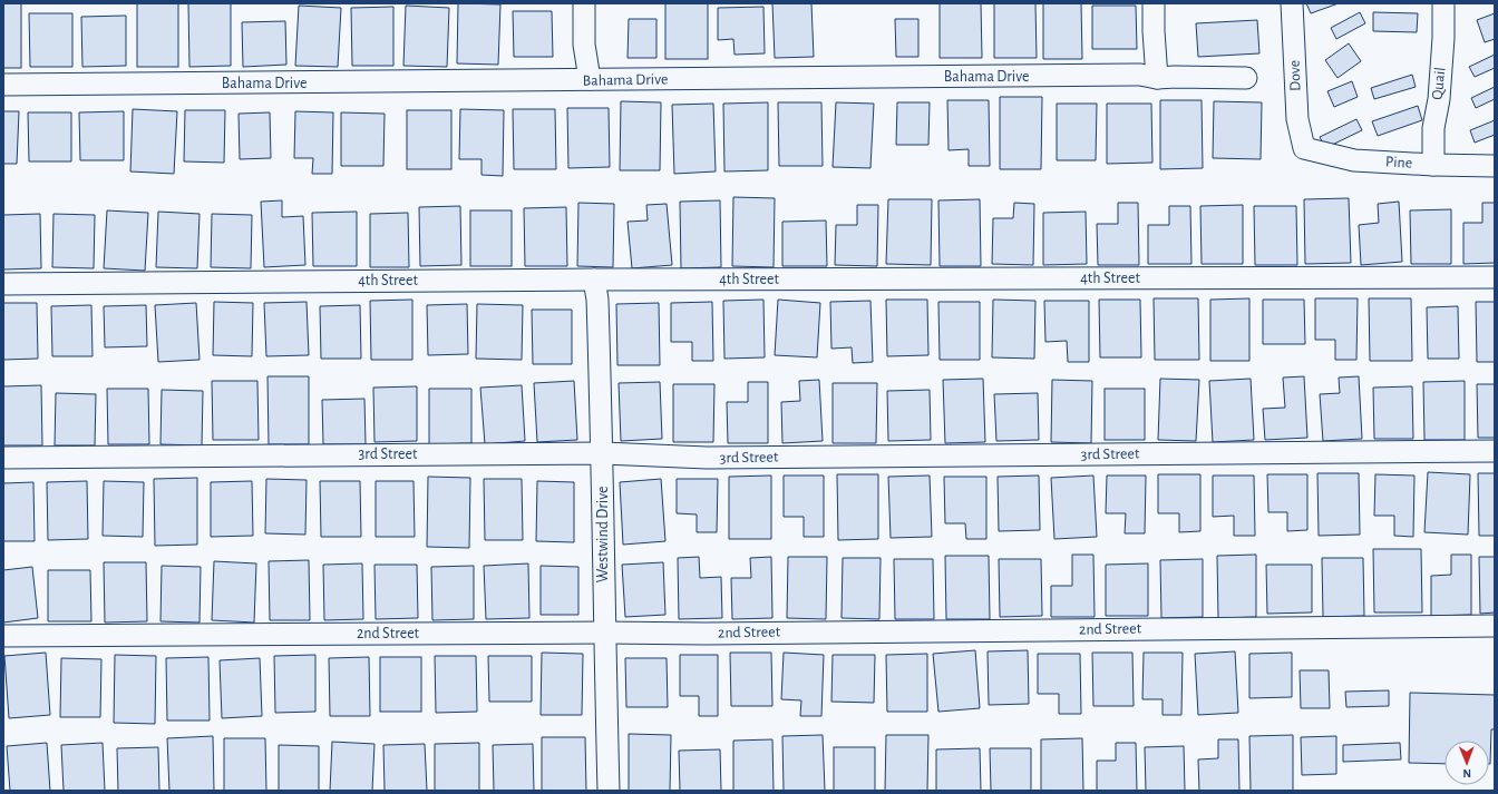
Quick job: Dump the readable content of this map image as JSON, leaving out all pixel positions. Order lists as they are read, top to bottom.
{
  "streets": {
    "street": [
      "Dove",
      "Bahama Drive",
      "Quail",
      "Pine",
      "4th Street",
      "3rd Street",
      "Westwind Drive",
      "2nd Street"
    ]
  },
  "crossings": [
    ["Dove", "Pine"],
    ["Quail", "Pine"],
    ["4th Street", "Westwind Drive"],
    ["3rd Street", "Westwind Drive"],
    ["Westwind Drive", "2nd Street"]
  ],
  "north": "bottom"
}
